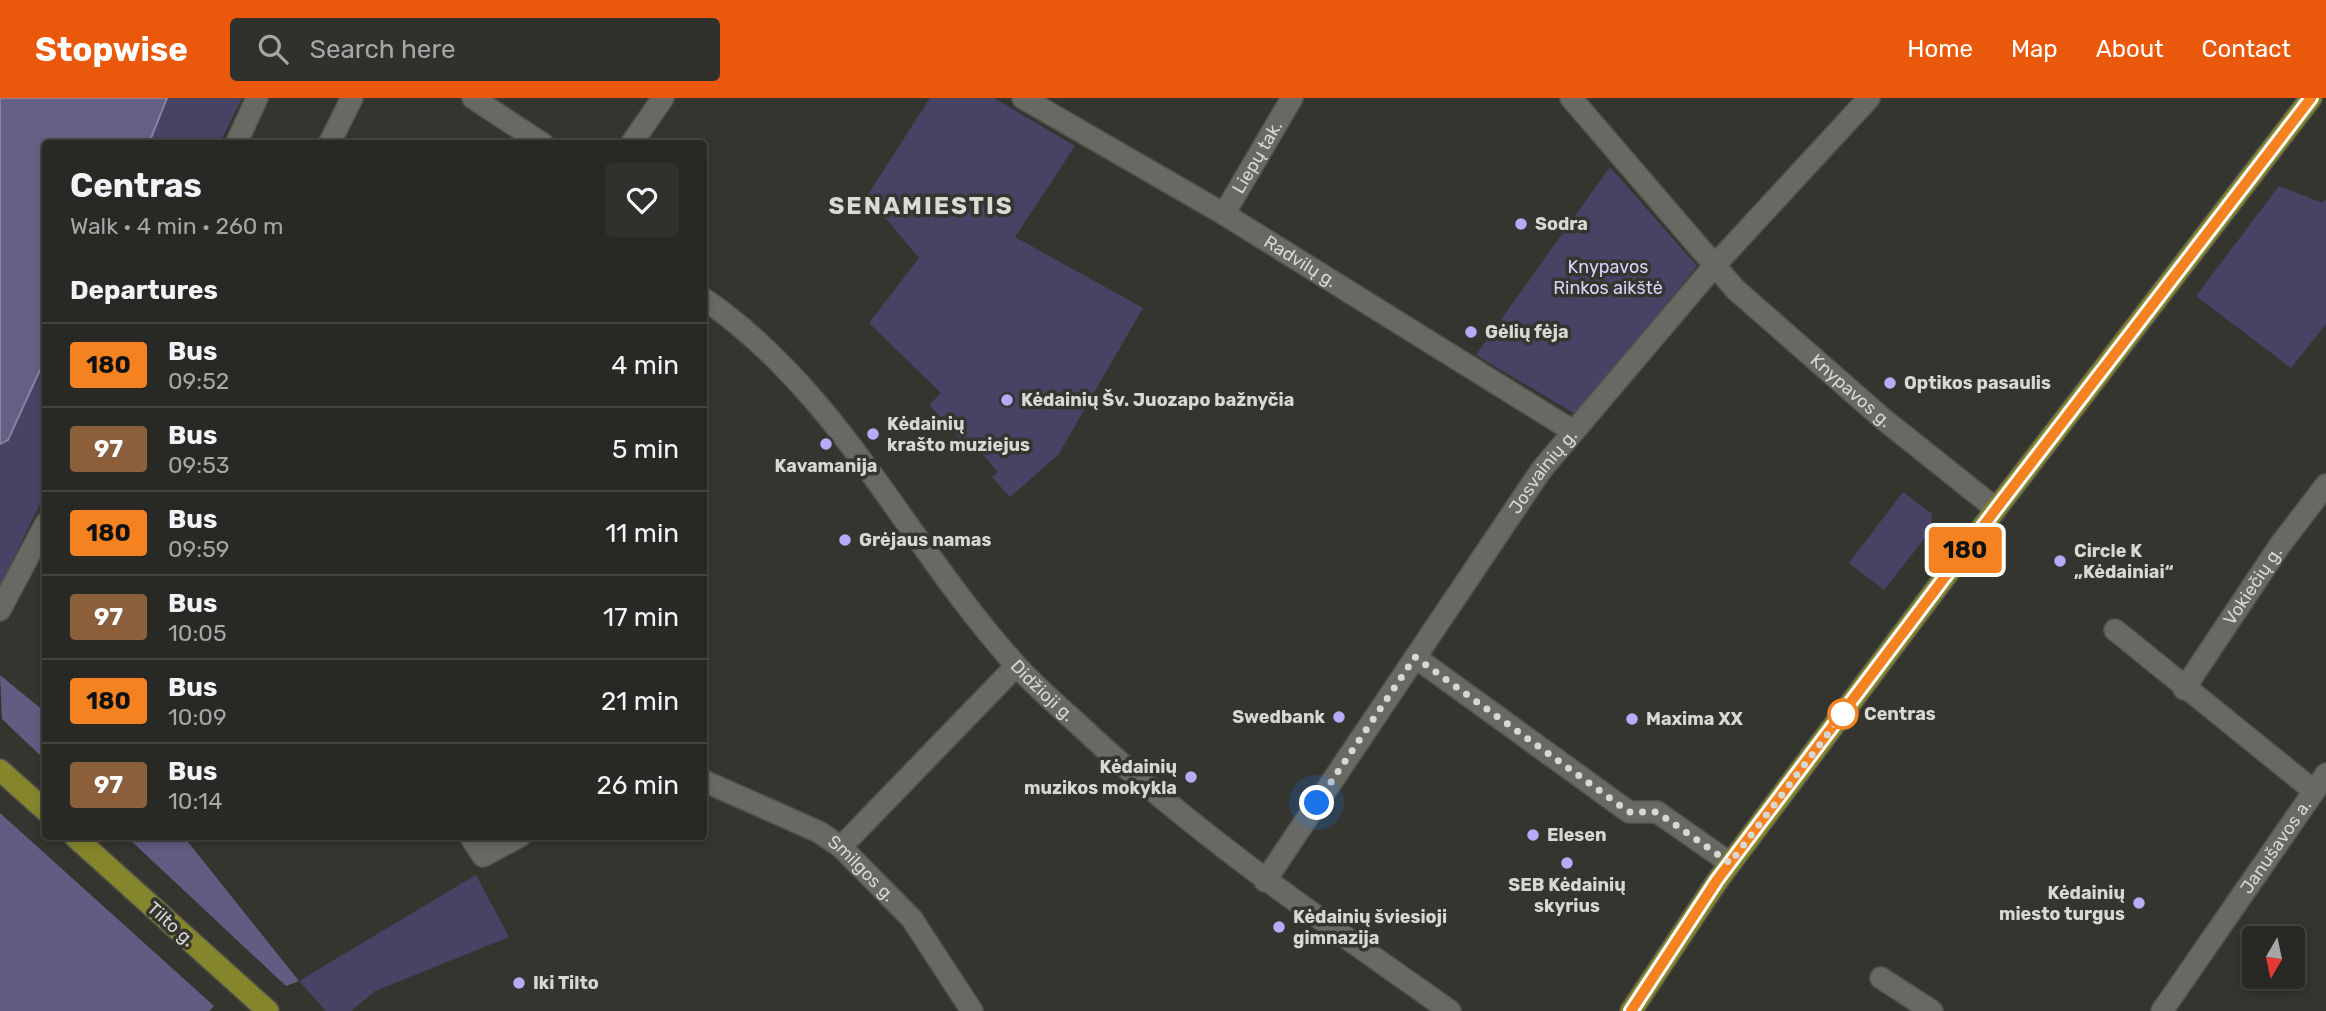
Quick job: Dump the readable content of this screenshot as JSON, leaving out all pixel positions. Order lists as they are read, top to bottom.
{
  "streets": {
    "main road": ["Tilto g."],
    "street": [
      "Liepų tak.",
      "Radvilų g.",
      "Knypavos g.",
      "Josvainių g.",
      "Vokiečių g.",
      "Didžioji g.",
      "Janušavos a.",
      "Smilgos g."
    ]
  },
  "crossings": [
    ["Liepų tak.", "Radvilų g."],
    ["Radvilų g.", "Josvainių g."],
    ["Knypavos g.", "Josvainių g."],
    ["Josvainių g.", "Didžioji g."],
    ["Vokiečių g.", "Janušavos a."]
  ],
  "districts": ["SENAMIESTIS"],
  "parks": ["Knypavos Rinkos aikštė"],
  "places": [
    "Sodra",
    "Gėlių fėja",
    "Optikos pasaulis",
    "Kėdainių Šv. Juozapo bažnyčia",
    "Kėdainių krašto muziejus",
    "Kavamanija",
    "Grėjaus namas",
    "Circle K „Kėdainiai“",
    "Centras",
    "Swedbank",
    "Maxima XX",
    "Kėdainių muzikos mokykla",
    "Elesen",
    "SEB Kėdainių skyrius",
    "Kėdainių miesto turgus",
    "Kėdainių šviesioji gimnazija",
    "Iki Tilto"
  ],
  "lines": ["bus line 180"],
  "north": "bottom",
  "page": {
    "header": "Stopwise",
    "search": "Search here",
    "nav": [
      "Home",
      "Map",
      "About",
      "Contact"
    ],
    "on_map": "180",
    "heading": [
      ["Centras", "Walk · 4 min · 260 m"],
      "Departures"
    ],
    "list": [
      {
        "mark": "180",
        "name": "Bus",
        "note": "09:52",
        "value": "4 min"
      },
      {
        "mark": "97",
        "name": "Bus",
        "note": "09:53",
        "value": "5 min"
      },
      {
        "mark": "180",
        "name": "Bus",
        "note": "09:59",
        "value": "11 min"
      },
      {
        "mark": "97",
        "name": "Bus",
        "note": "10:05",
        "value": "17 min"
      },
      {
        "mark": "180",
        "name": "Bus",
        "note": "10:09",
        "value": "21 min"
      },
      {
        "mark": "97",
        "name": "Bus",
        "note": "10:14",
        "value": "26 min"
      }
    ]
  }
}
